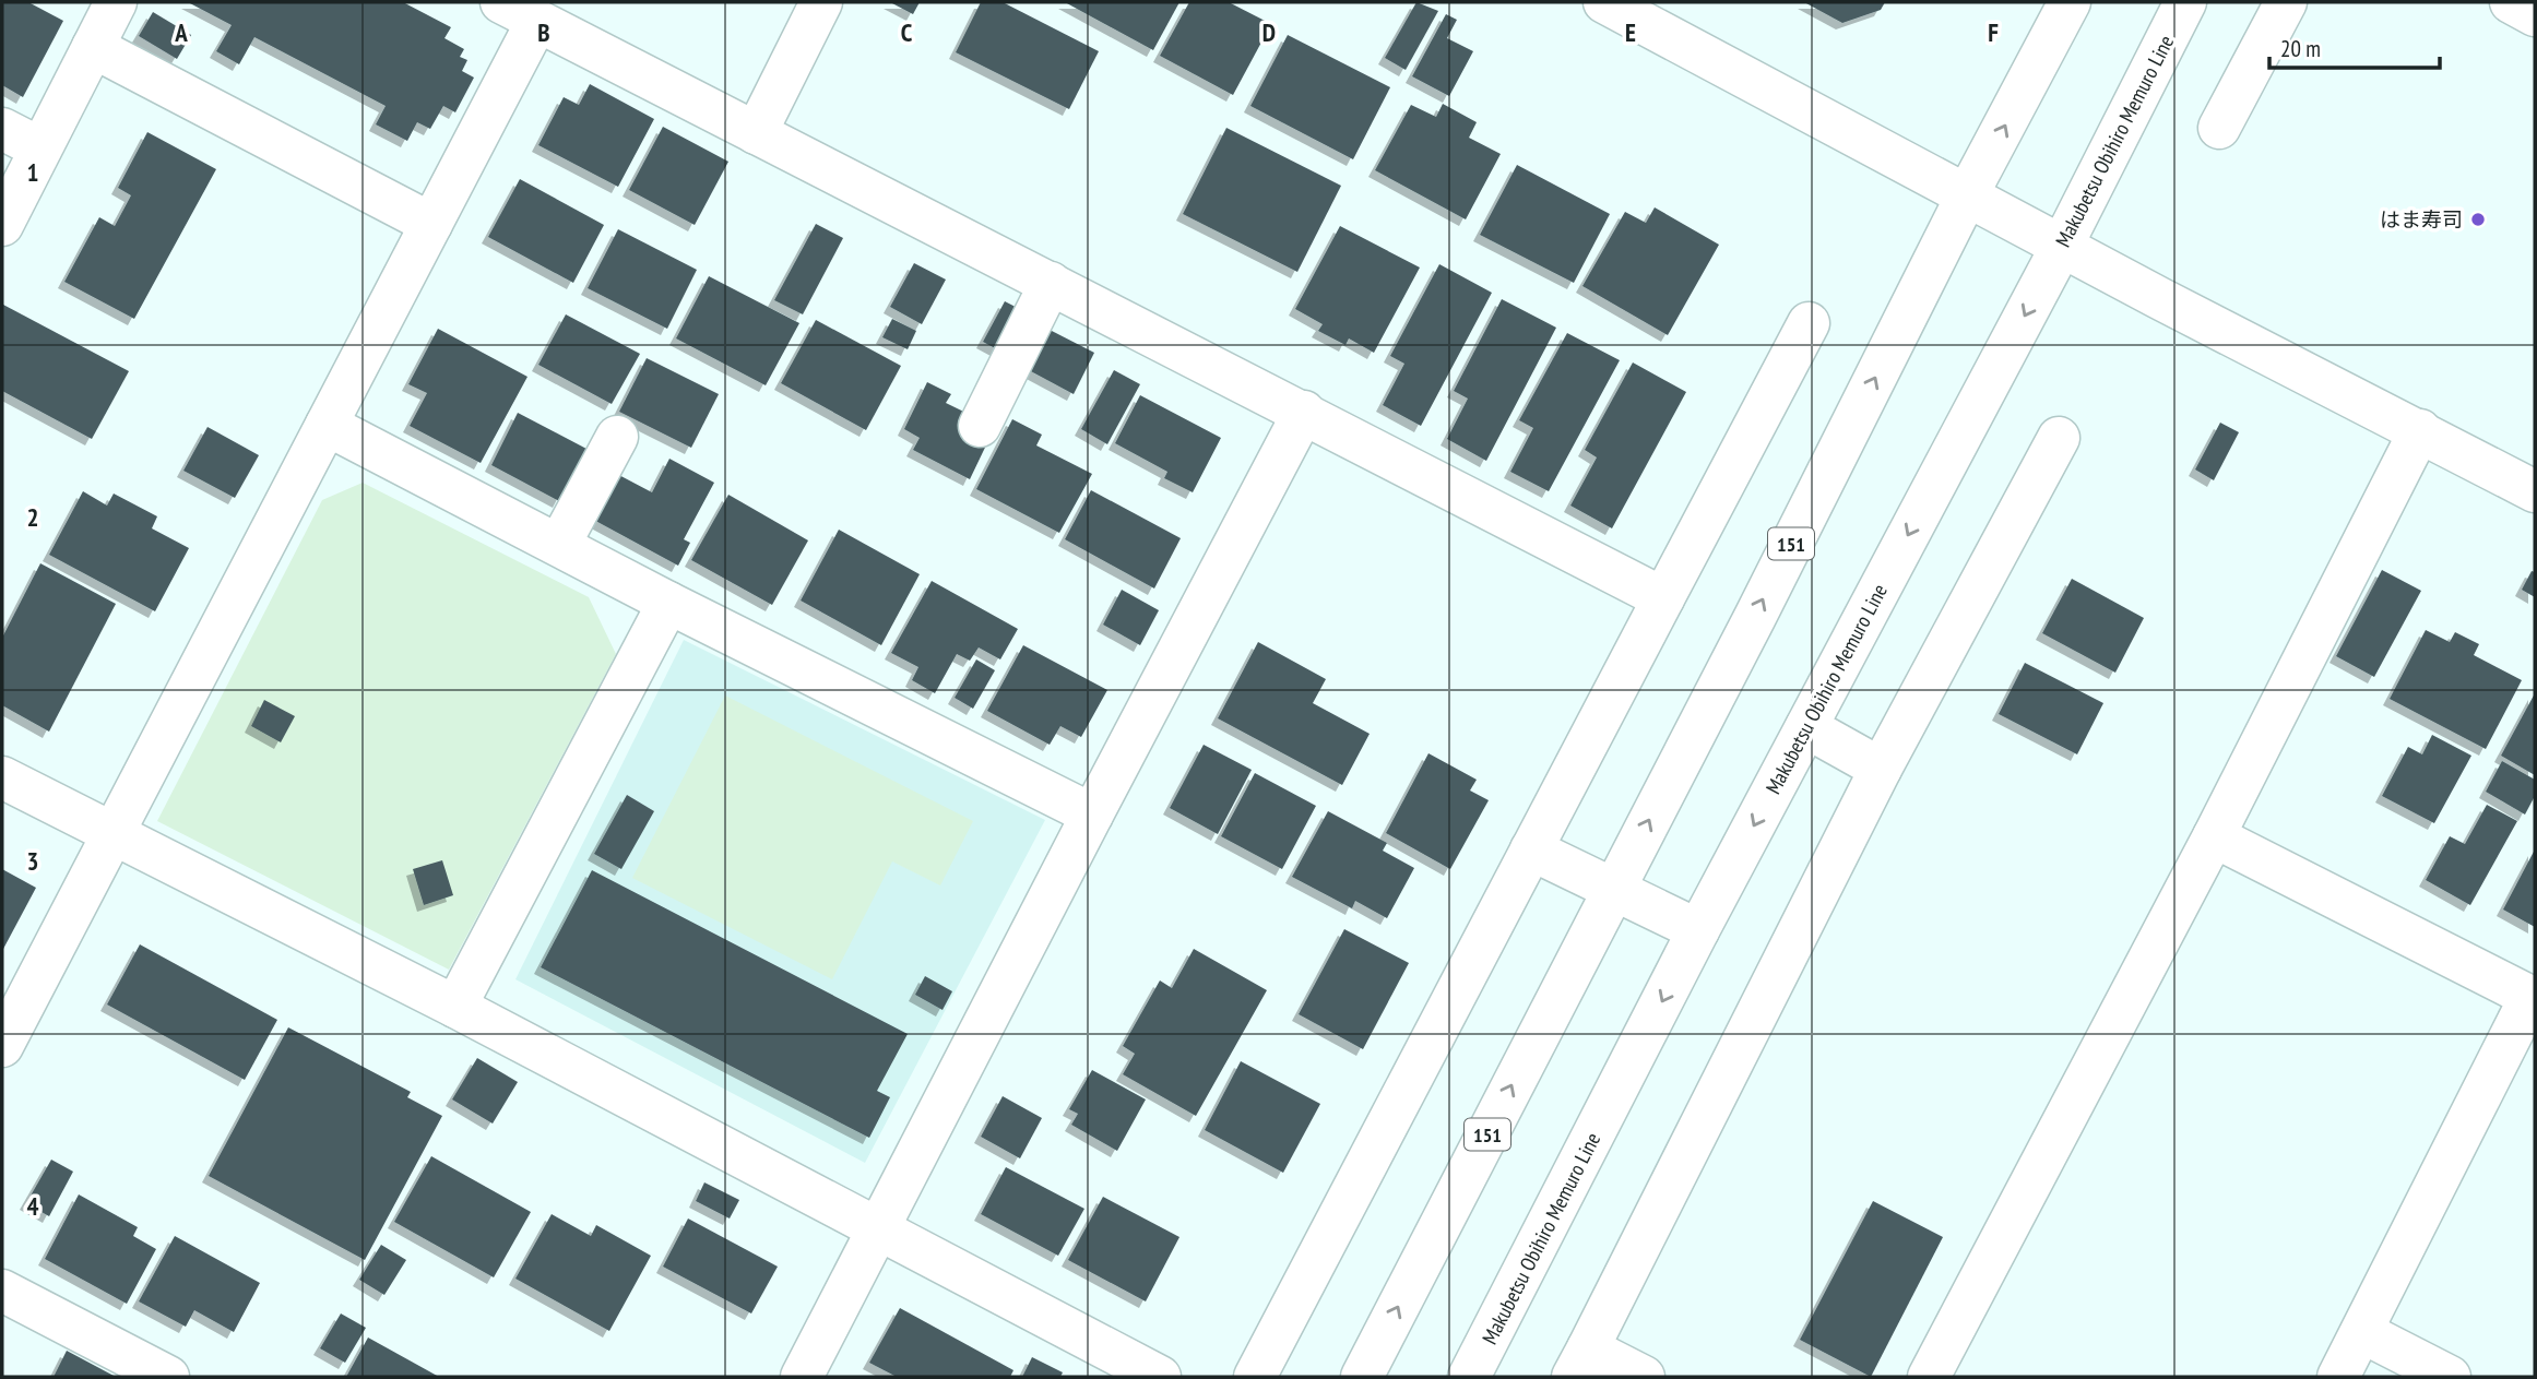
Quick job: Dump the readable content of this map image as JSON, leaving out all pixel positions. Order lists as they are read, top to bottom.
{
  "streets": {
    "street": ["Makubetsu Obihiro Memuro Line", "151"]
  },
  "places": ["はま寿司"],
  "scale_bar": "20 m",
  "grid": {
    "columns": [
      "A",
      "B",
      "C",
      "D",
      "E",
      "F"
    ],
    "rows": [
      "1",
      "2",
      "3",
      "4"
    ]
  }
}
